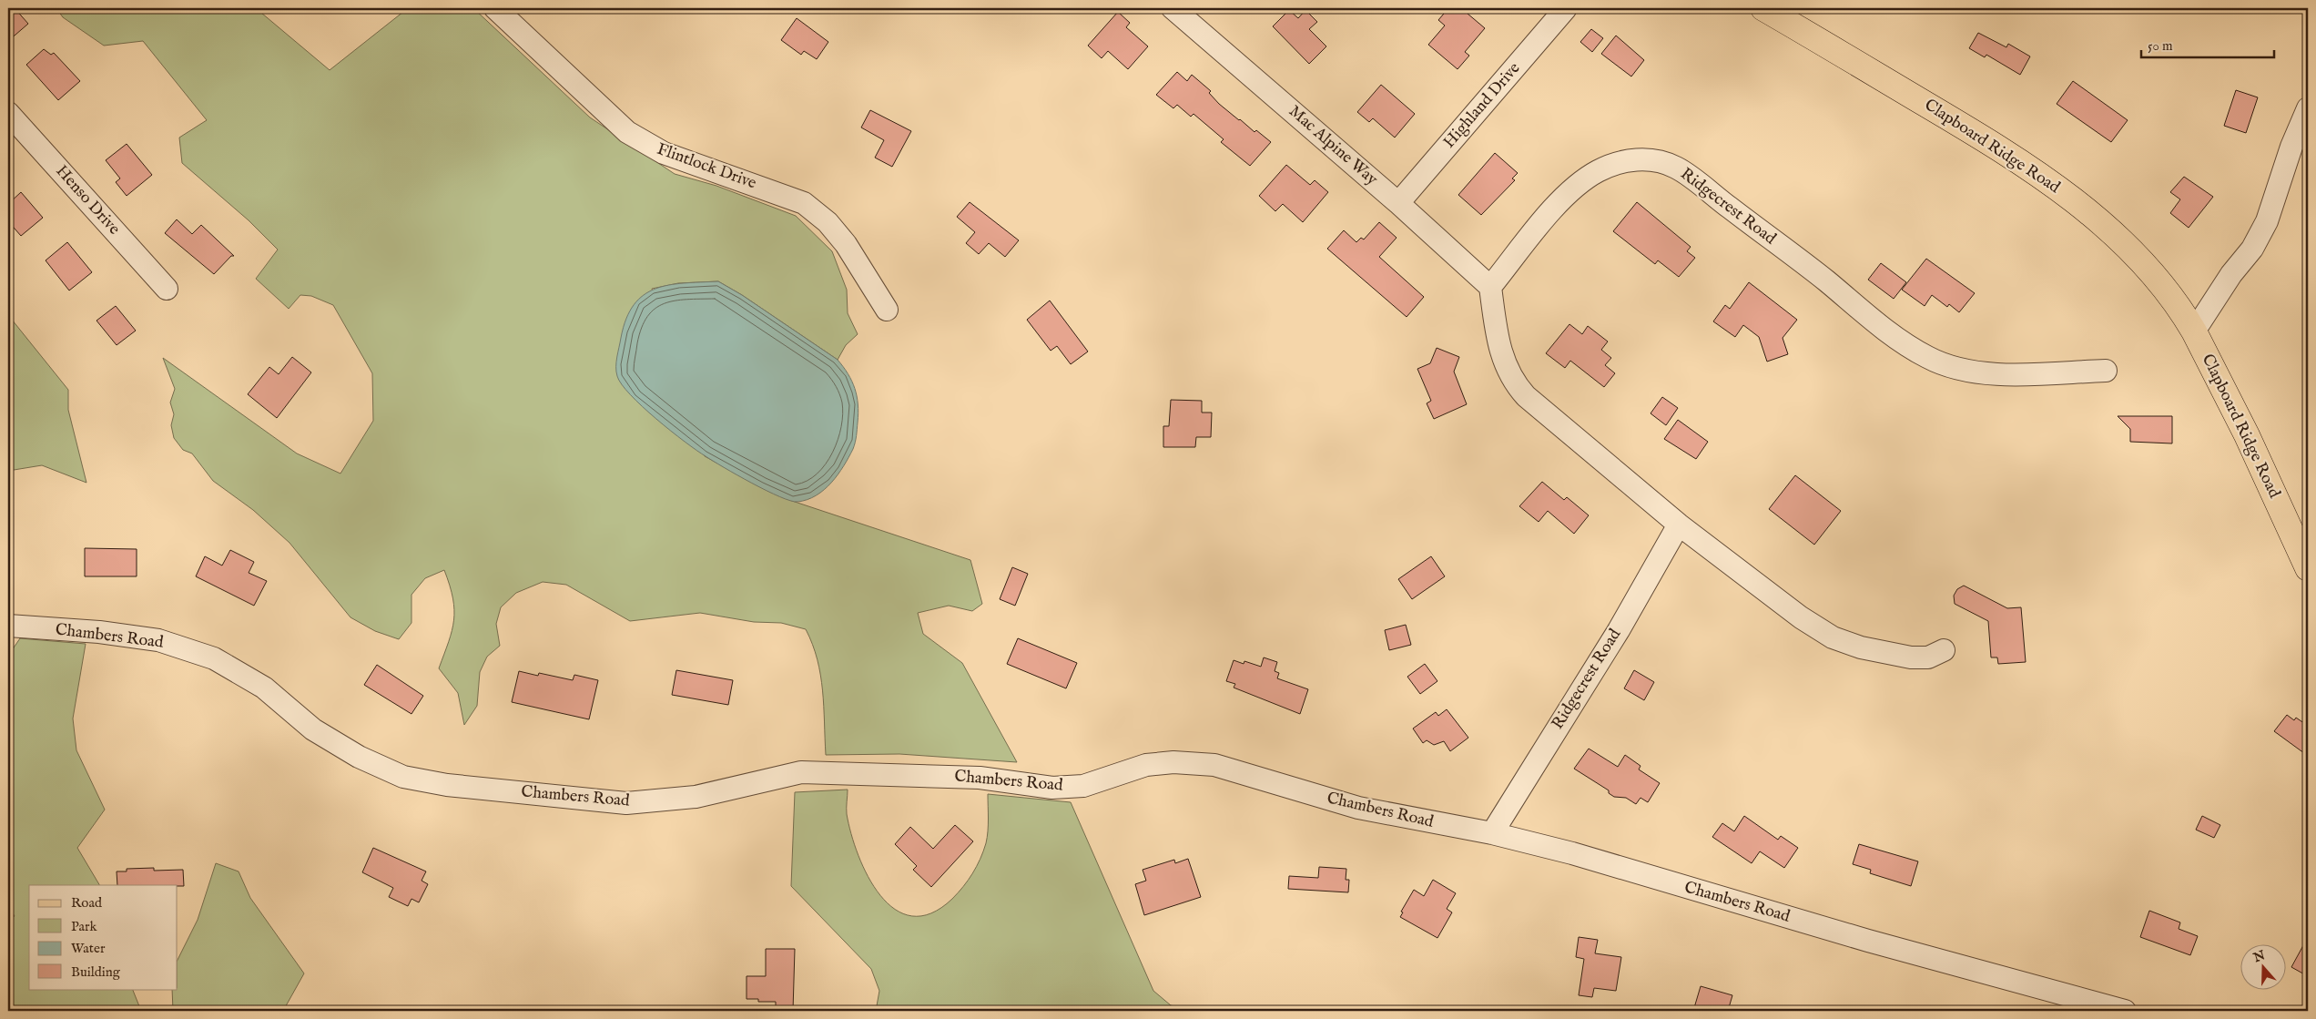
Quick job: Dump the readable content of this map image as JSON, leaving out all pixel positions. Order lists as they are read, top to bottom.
{
  "streets": {
    "main road": ["Clapboard Ridge Road"],
    "street": [
      "Highland Drive",
      "Mac Alpine Way",
      "Flintlock Drive",
      "Henso Drive",
      "Ridgecrest Road",
      "Chambers Road"
    ]
  },
  "crossings": [
    ["Highland Drive", "Mac Alpine Way"],
    ["Mac Alpine Way", "Ridgecrest Road"],
    ["Ridgecrest Road", "Chambers Road"]
  ],
  "legend": [
    "Road",
    "Park",
    "Water",
    "Building"
  ],
  "scale_bar": "50 m",
  "north": "top"
}
